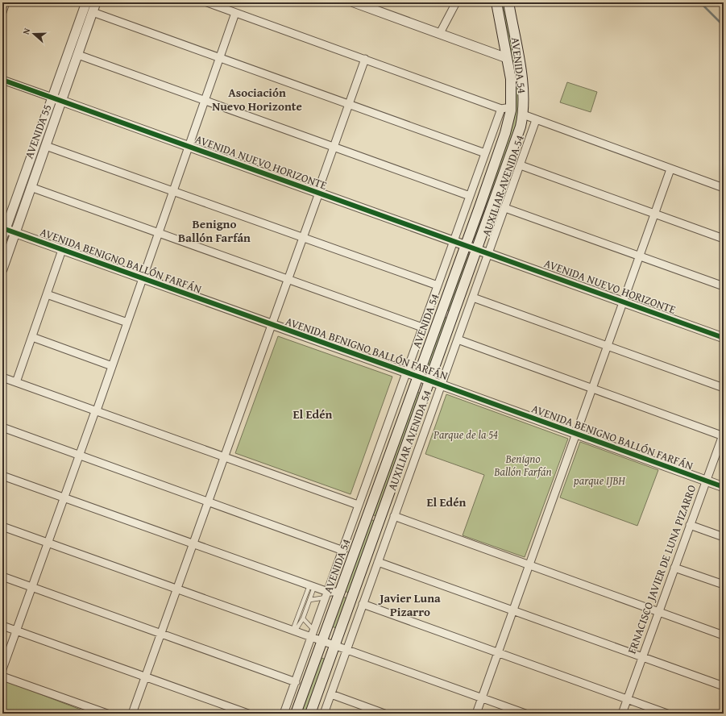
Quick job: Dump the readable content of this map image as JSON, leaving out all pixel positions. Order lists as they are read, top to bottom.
{
  "streets": {
    "main road": ["AVENIDA 54"],
    "street": [
      "AVENIDA 55",
      "AVENIDA NUEVO HORIZONTE",
      "AUXILIAR AVENIDA 54",
      "AVENIDA BENIGNO BALLÓN FARFÁN",
      "FRNACISCO JAVIER DE LUNA PIZARRO"
    ]
  },
  "crossings": [
    ["AVENIDA 54", "AVENIDA NUEVO HORIZONTE"],
    ["AVENIDA 54", "AVENIDA BENIGNO BALLÓN FARFÁN"],
    ["AVENIDA 55", "AVENIDA NUEVO HORIZONTE"],
    ["AVENIDA 55", "AVENIDA BENIGNO BALLÓN FARFÁN"],
    ["AVENIDA NUEVO HORIZONTE", "AUXILIAR AVENIDA 54"],
    ["AUXILIAR AVENIDA 54", "AVENIDA BENIGNO BALLÓN FARFÁN"],
    ["AVENIDA BENIGNO BALLÓN FARFÁN", "FRNACISCO JAVIER DE LUNA PIZARRO"]
  ],
  "districts": [
    "Asociación Nuevo Horizonte",
    "Benigno Ballón Farfán",
    "El Edén",
    "El Edén",
    "Javier Luna Pizarro"
  ],
  "parks": ["Parque de la 54", "Benigno Ballón Farfán", "parque IJBH"],
  "north": "left"
}
